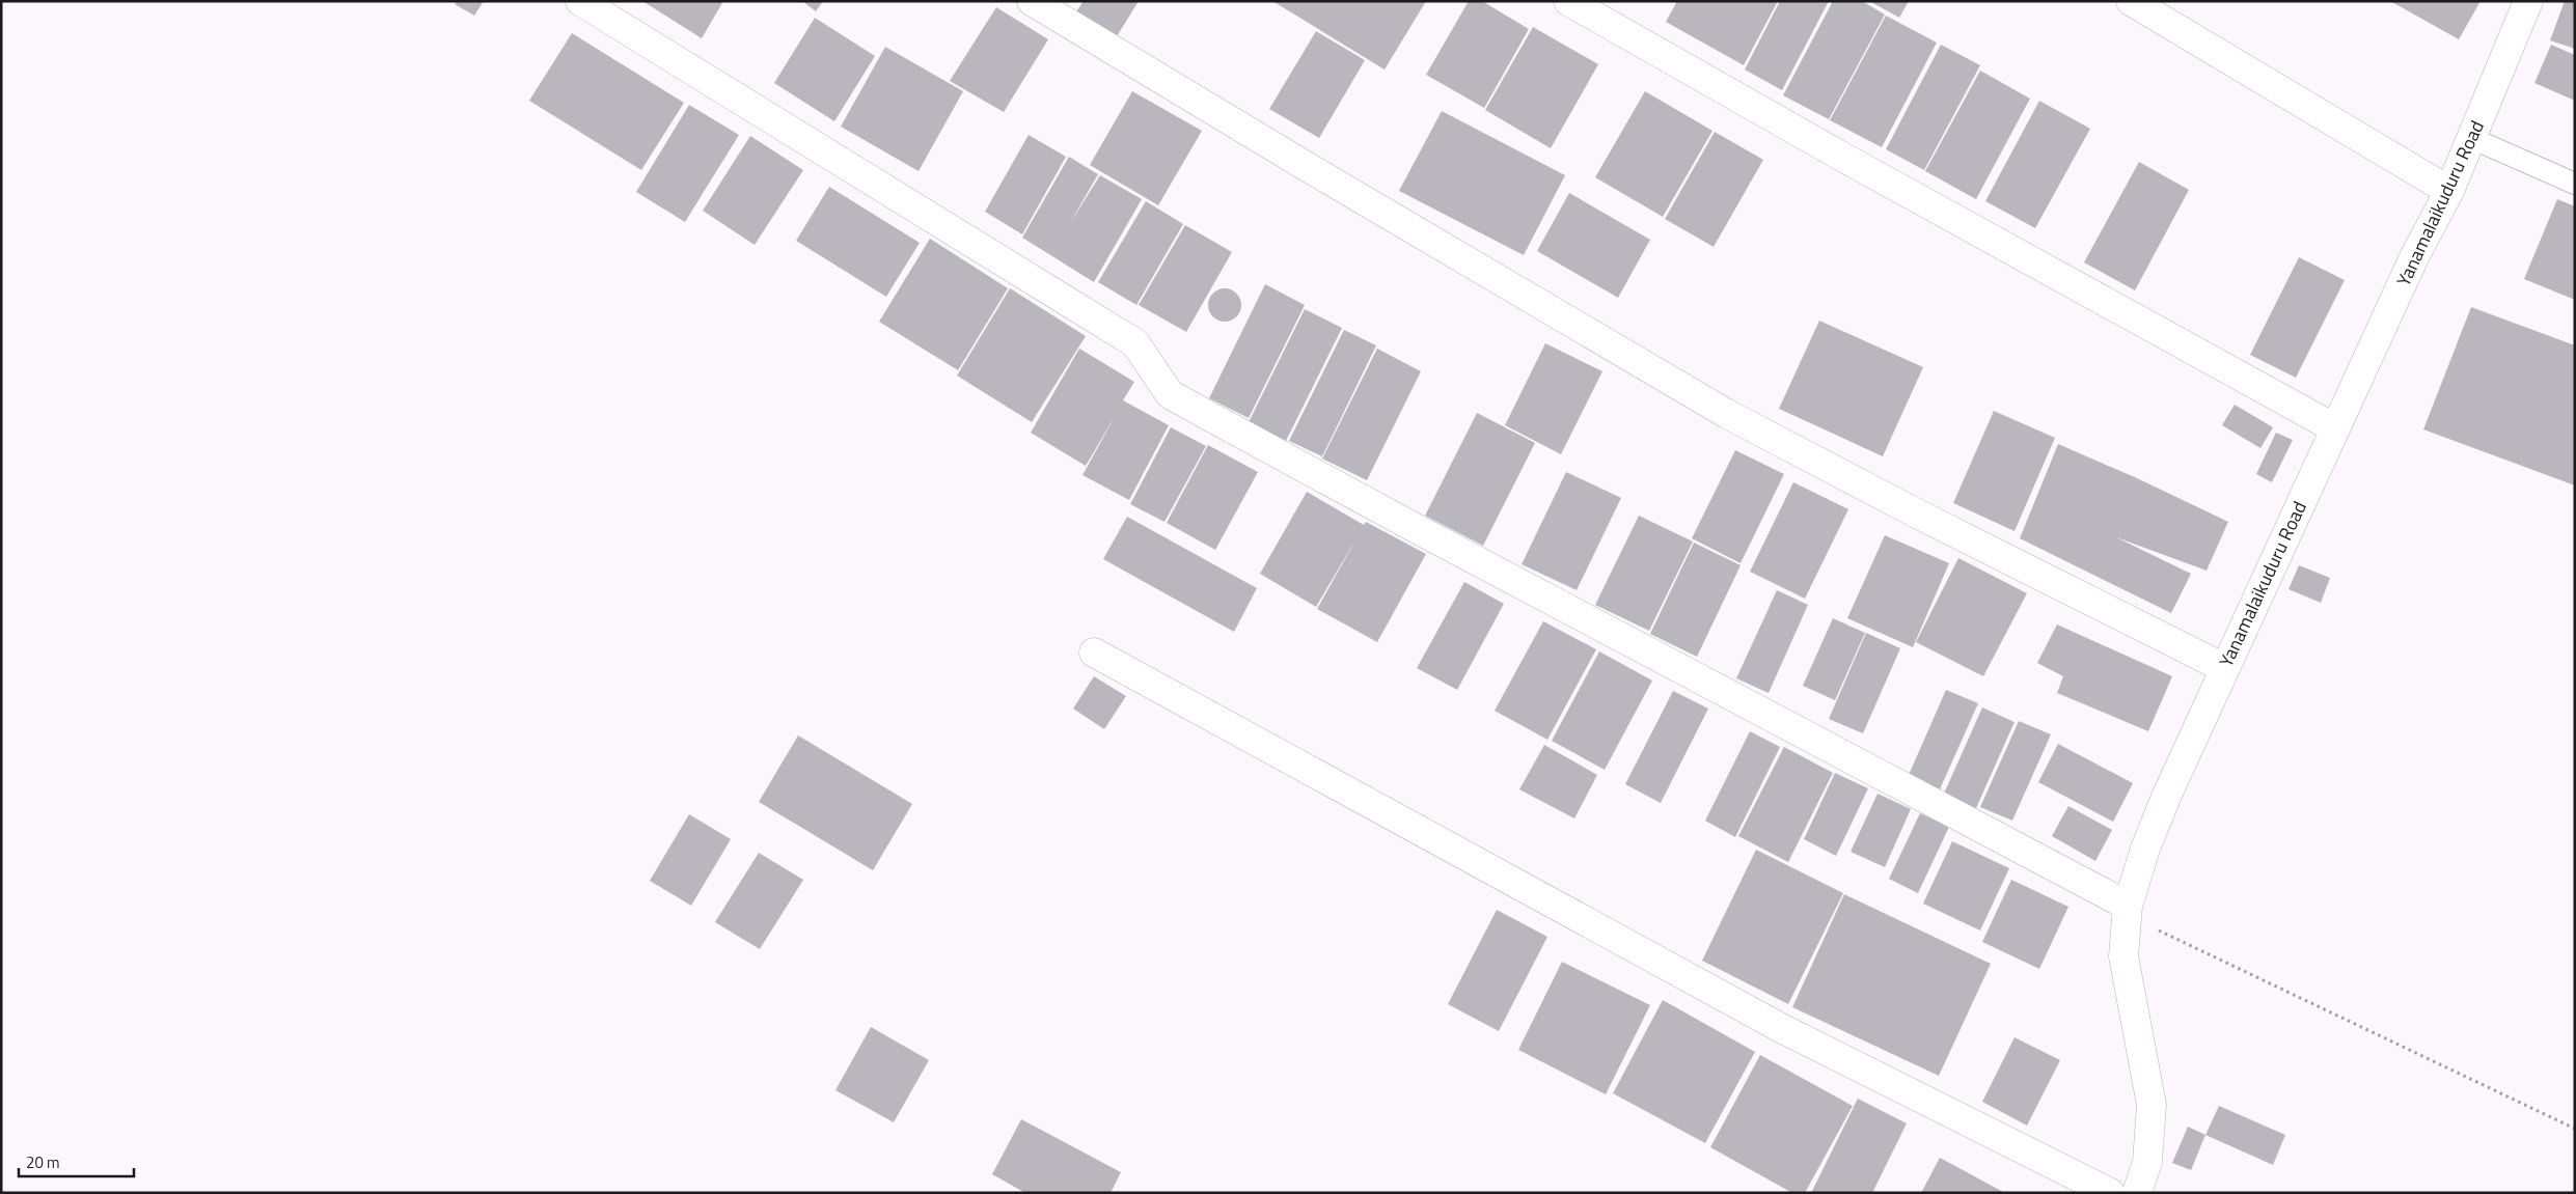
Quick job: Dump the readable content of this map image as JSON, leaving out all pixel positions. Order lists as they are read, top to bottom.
{
  "streets": {
    "street": ["Yanamalaikuduru Road"]
  },
  "scale_bar": "20 m"
}
